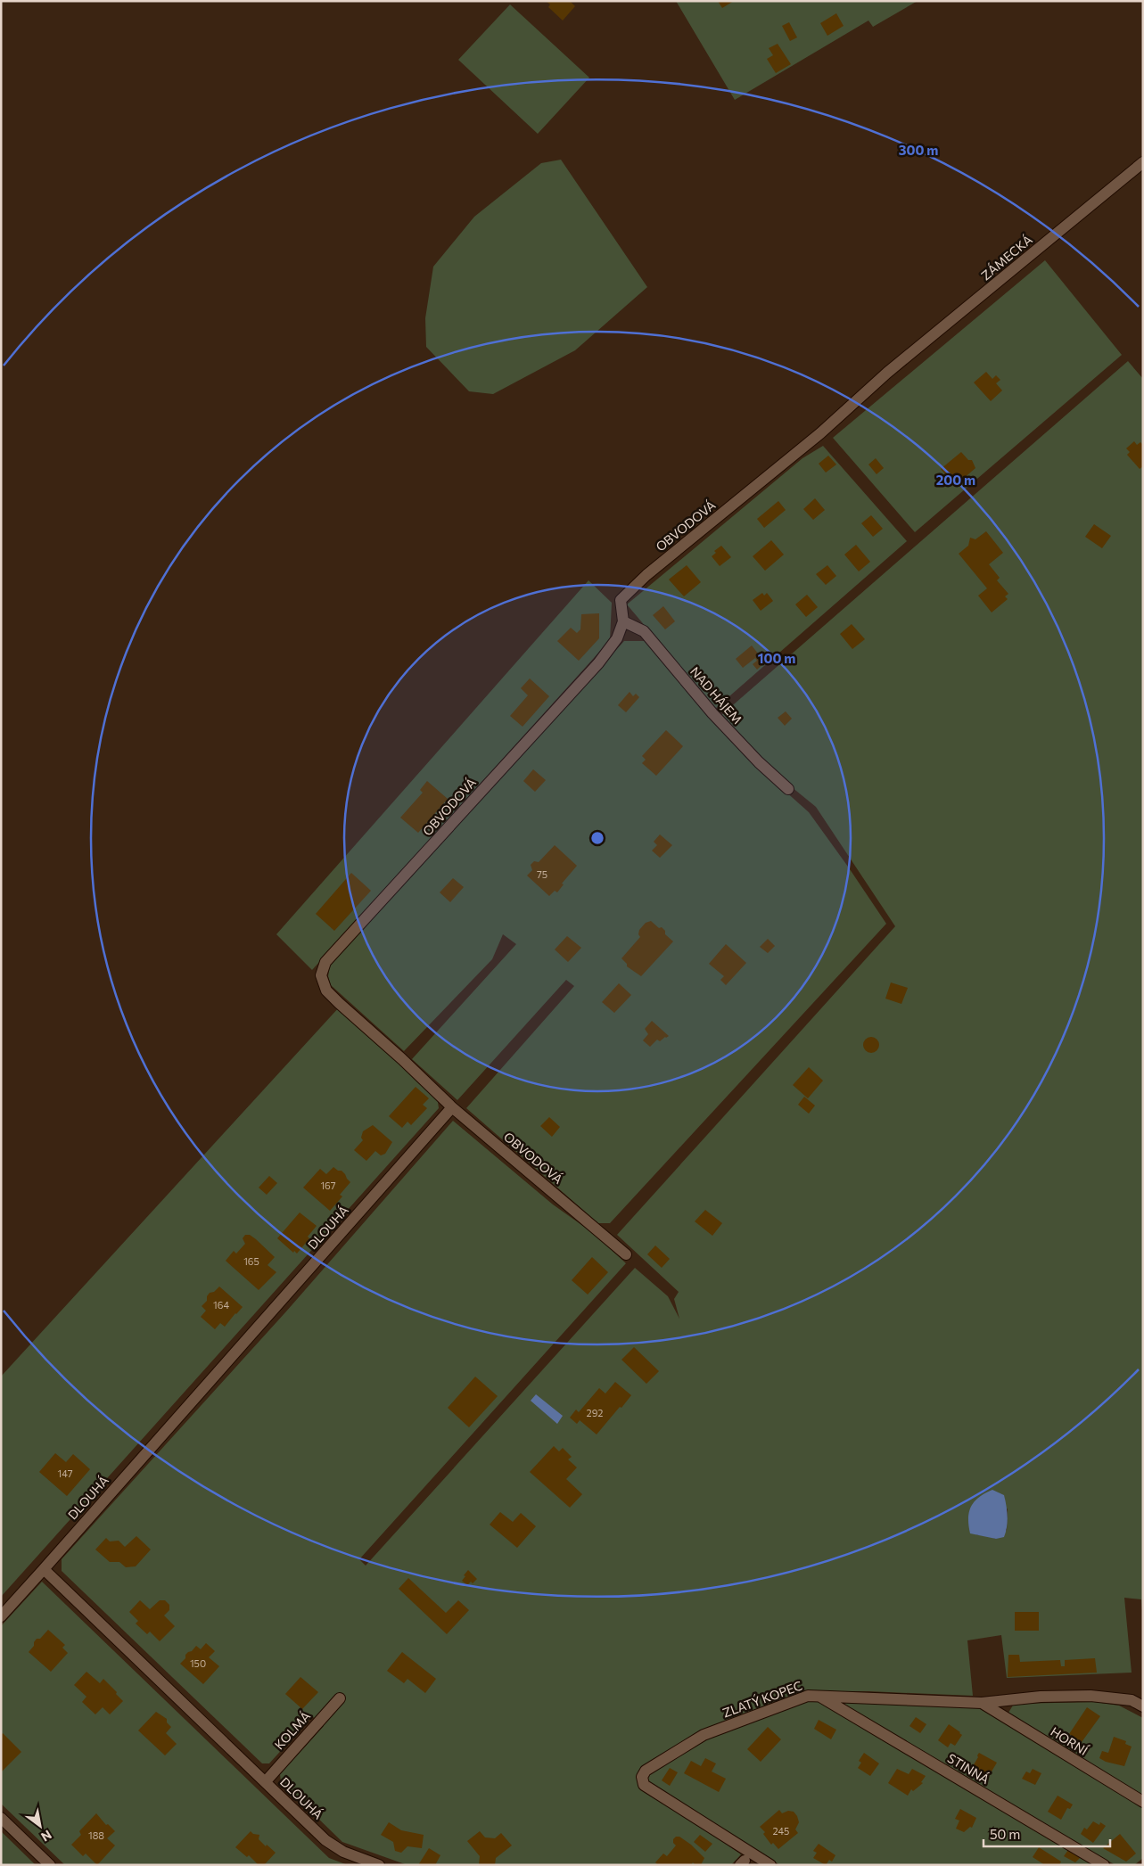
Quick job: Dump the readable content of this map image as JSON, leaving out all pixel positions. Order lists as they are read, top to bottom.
{
  "streets": {
    "street": [
      "ZÁMECKÁ",
      "OBVODOVÁ",
      "NAD HÁJEM",
      "DLOUHÁ",
      "ZLATÝ KOPEC",
      "KOLMÁ",
      "HORNÍ",
      "STINNÁ"
    ]
  },
  "crossings": [
    ["ZÁMECKÁ", "OBVODOVÁ"],
    ["OBVODOVÁ", "NAD HÁJEM"],
    ["OBVODOVÁ", "DLOUHÁ"],
    ["DLOUHÁ", "KOLMÁ"],
    ["ZLATÝ KOPEC", "HORNÍ"],
    ["ZLATÝ KOPEC", "STINNÁ"]
  ],
  "house_numbers": [
    "75",
    "167",
    "165",
    "164",
    "292",
    "147",
    "150",
    "245",
    "188"
  ],
  "scale_bar": "50 m",
  "north": "bottom right",
  "rings": ["300 m", "200 m", "100 m"]
}
